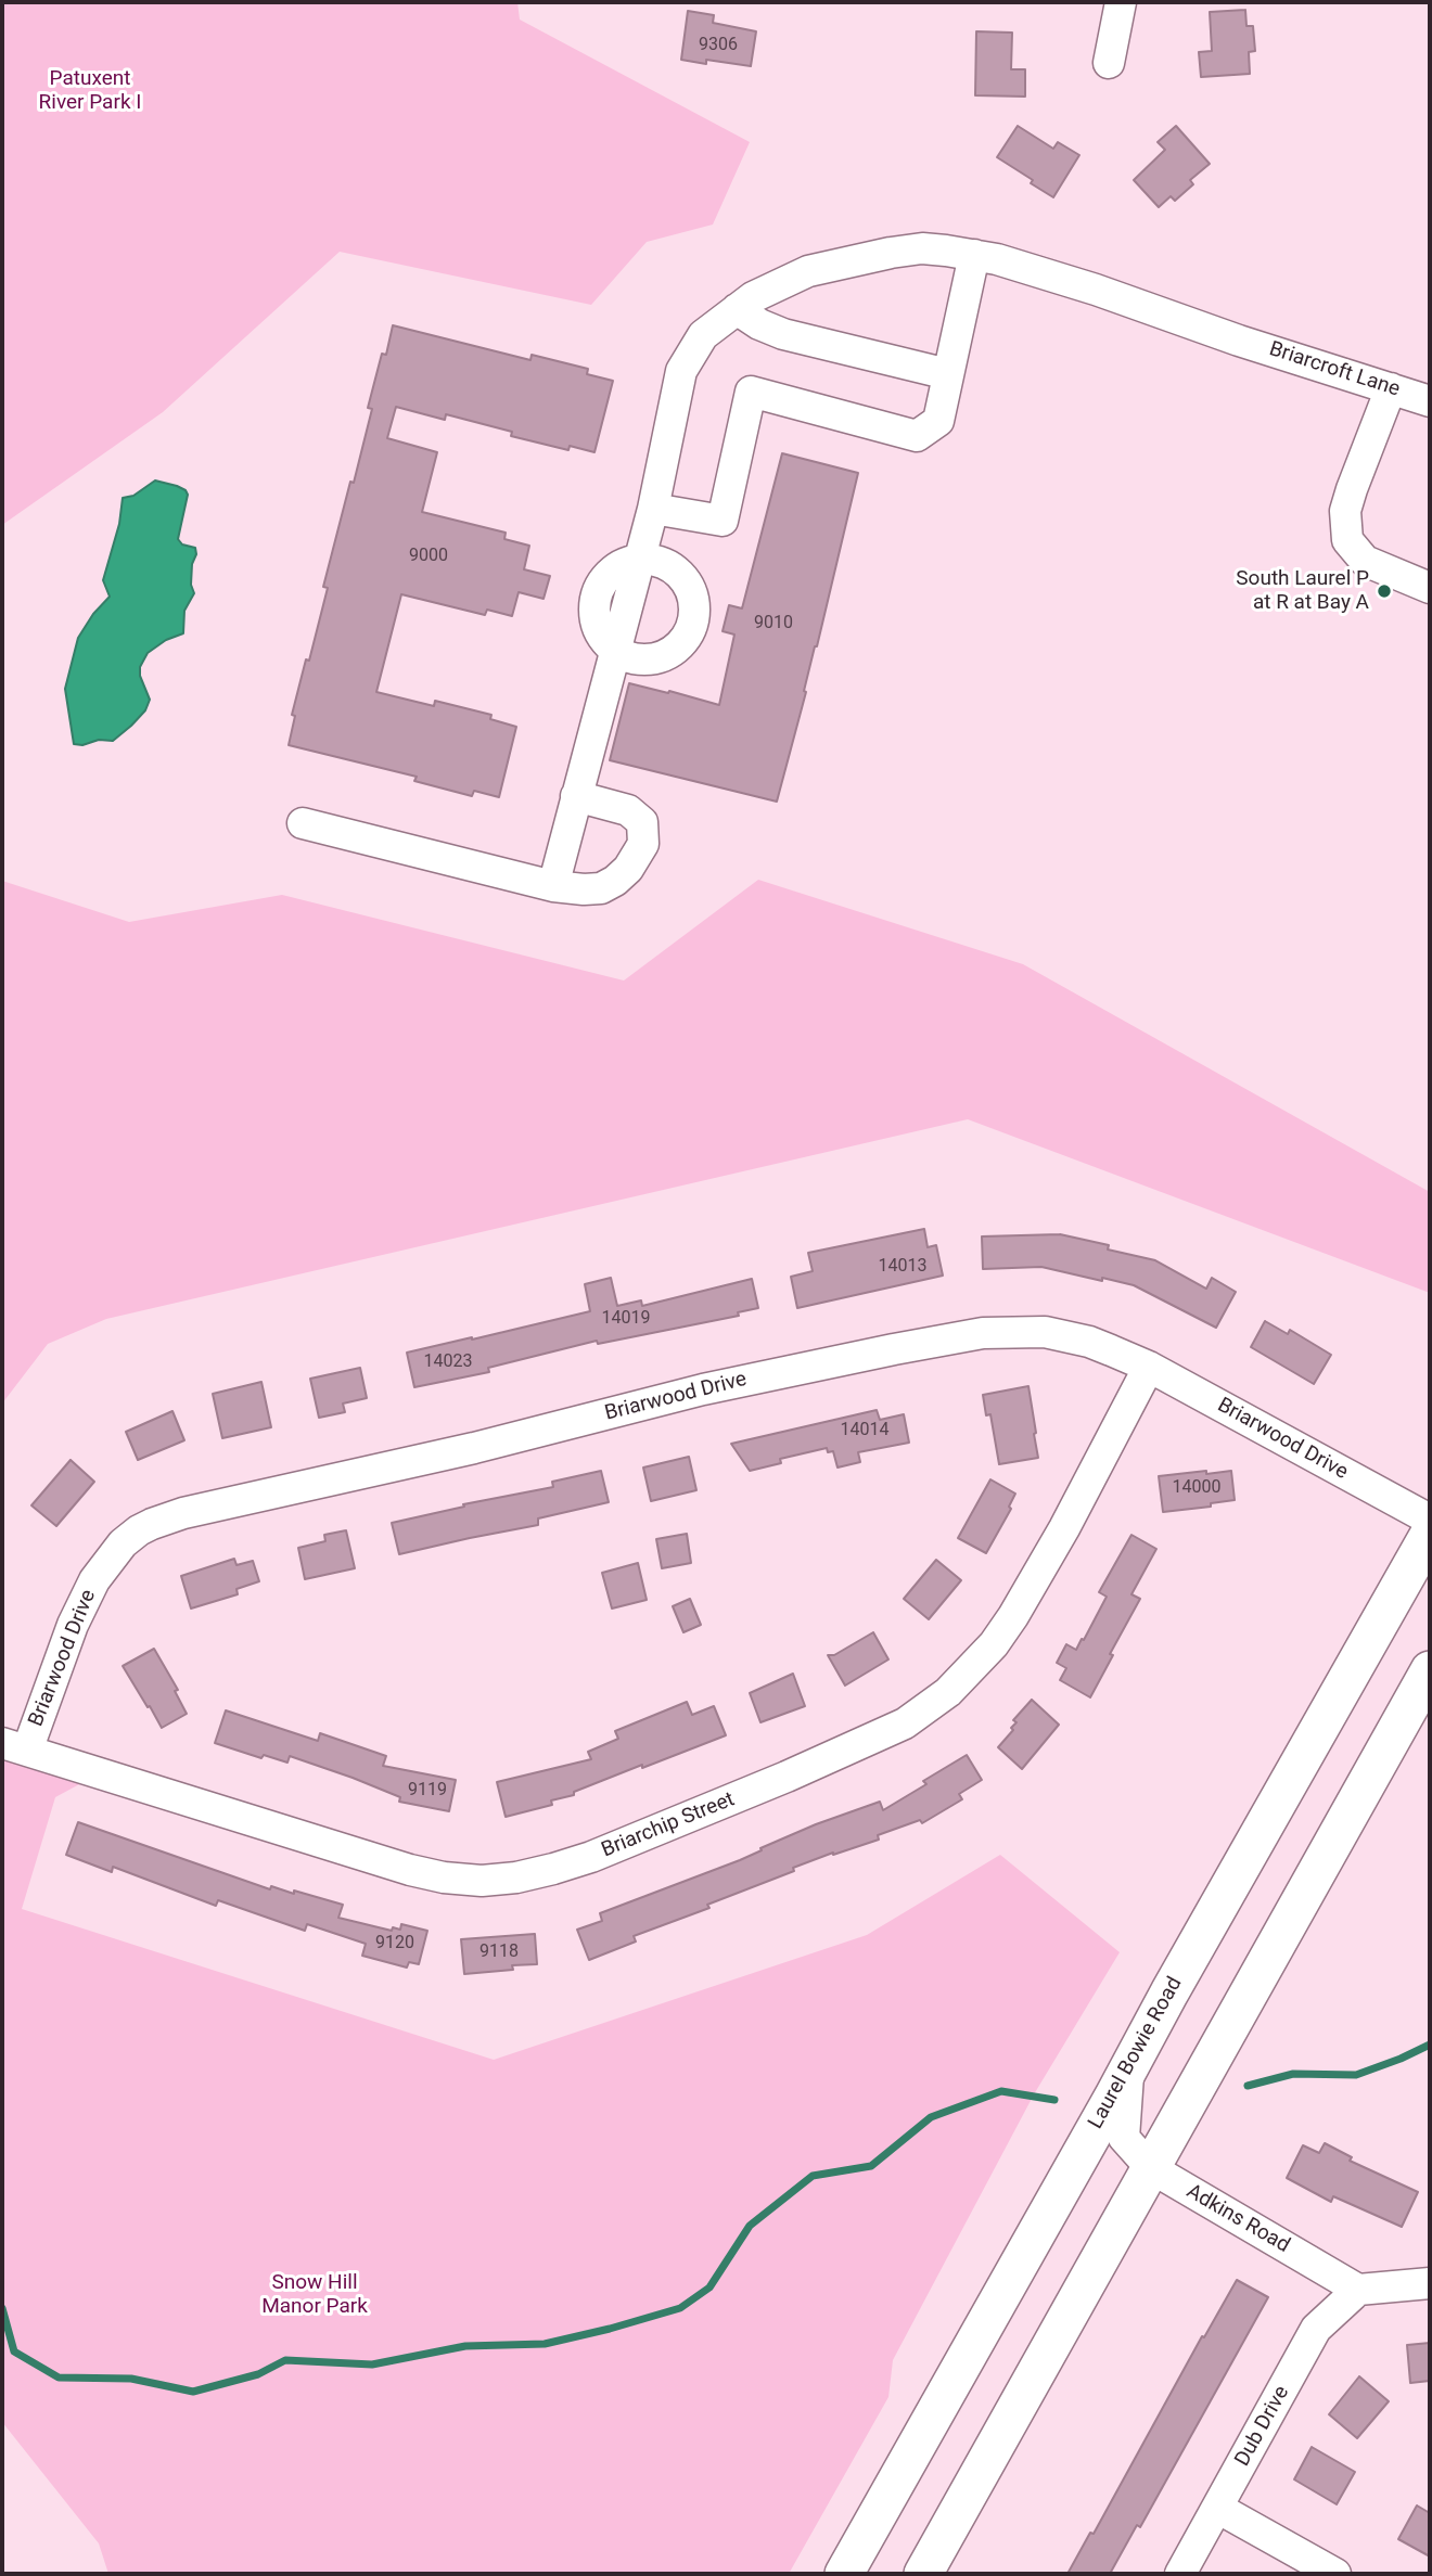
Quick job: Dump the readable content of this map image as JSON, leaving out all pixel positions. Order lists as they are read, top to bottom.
{
  "streets": {
    "main road": ["Laurel Bowie Road"],
    "street": [
      "Briarcroft Lane",
      "Briarwood Drive",
      "Briarchip Street",
      "Adkins Road",
      "Dub Drive"
    ]
  },
  "crossings": [
    ["Briarwood Drive", "Briarchip Street"],
    ["Laurel Bowie Road", "Adkins Road"],
    ["Adkins Road", "Dub Drive"]
  ],
  "parks": ["Patuxent River Park I", "Snow Hill Manor Park"],
  "places": ["South Laurel P at R at Bay A"],
  "house_numbers": [
    "9306",
    "9000",
    "9010",
    "14013",
    "14019",
    "14023",
    "14014",
    "14000",
    "9119",
    "9120",
    "9118"
  ]
}
